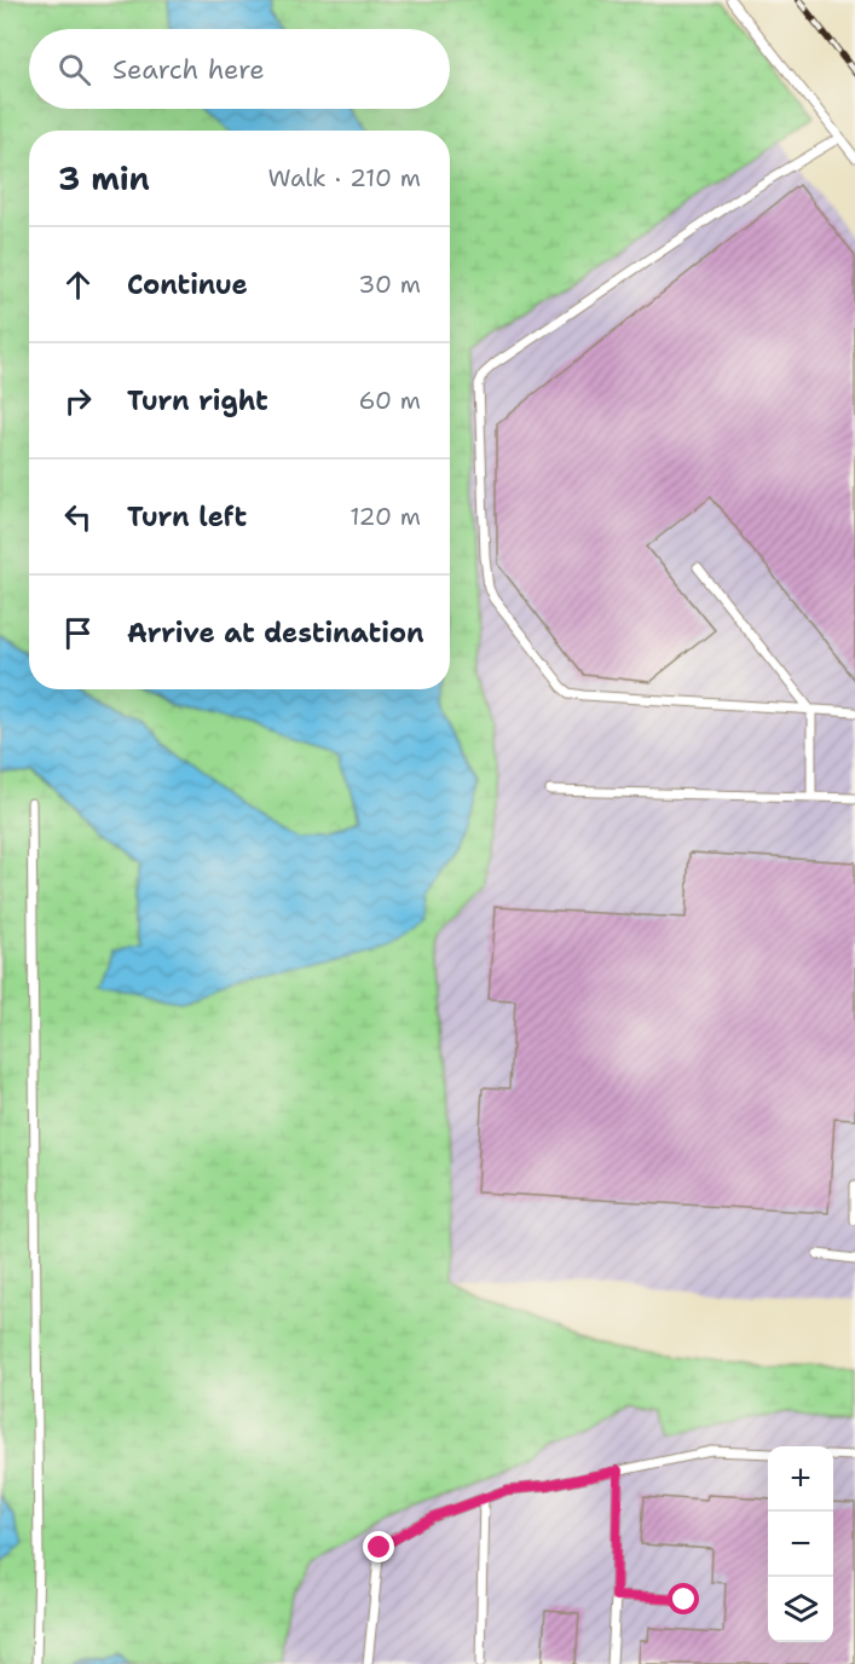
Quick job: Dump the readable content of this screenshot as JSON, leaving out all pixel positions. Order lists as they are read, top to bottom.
{
  "page": {
    "search": "Search here",
    "heading": ["3 min", "Walk · 210 m"],
    "list": [
      ["Continue", "30 m"],
      ["Turn right", "60 m"],
      ["Turn left", "120 m"],
      "Arrive at destination"
    ],
    "map_buttons": ["+", "−"]
  }
}
